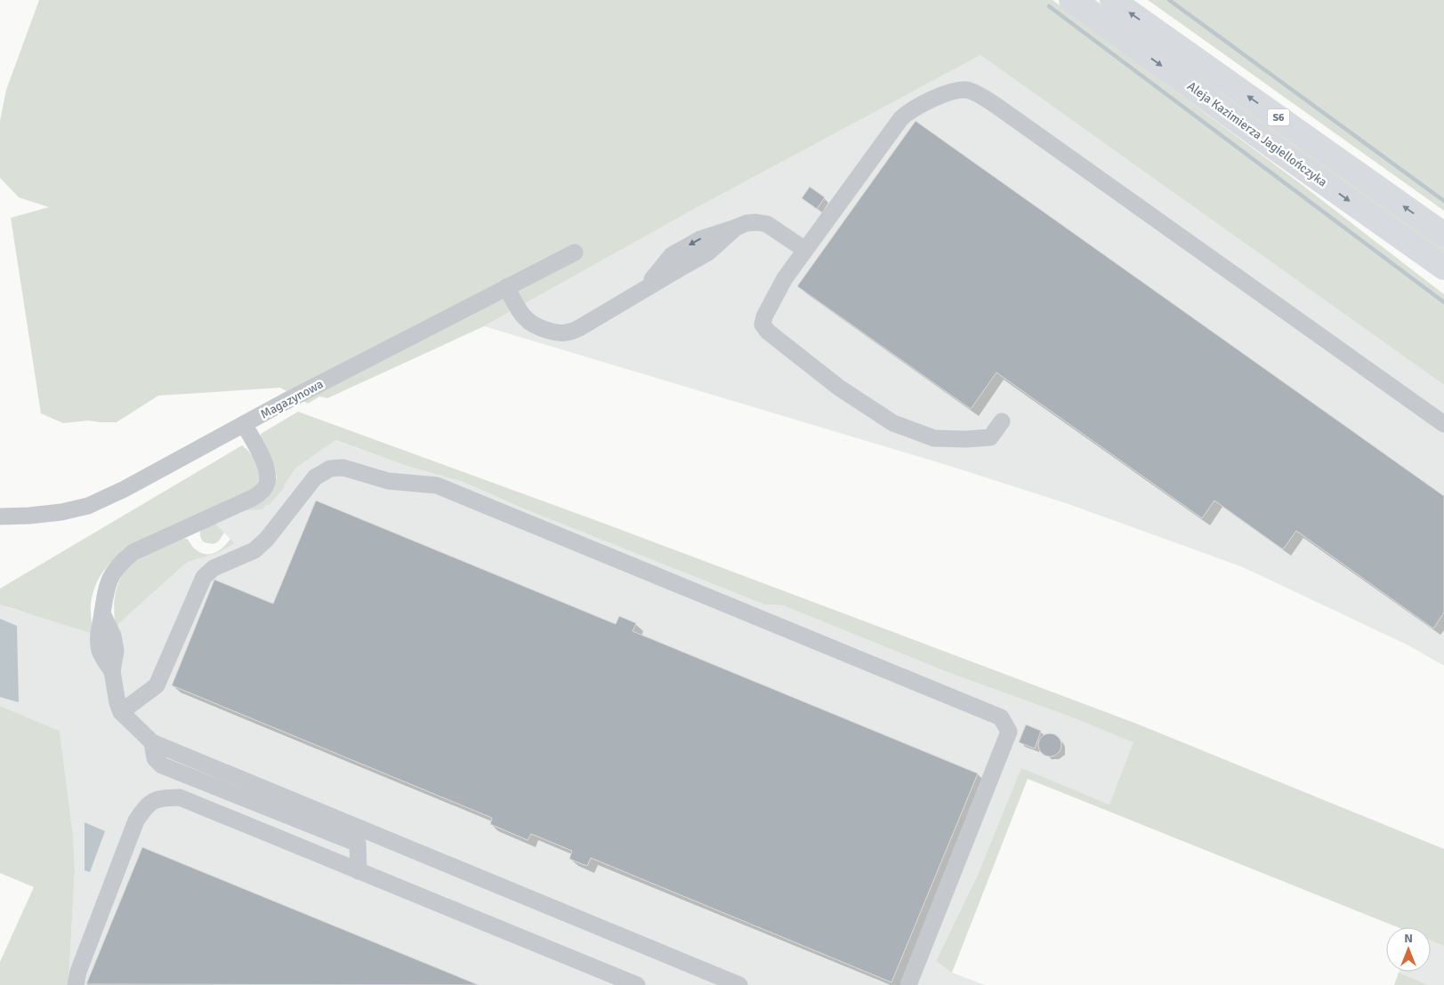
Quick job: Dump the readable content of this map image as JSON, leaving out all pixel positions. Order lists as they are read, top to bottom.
{
  "streets": {
    "highway": ["S6", "Aleja Kazimierza Jagiellończyka"],
    "street": ["Magazynowa"]
  },
  "north": "top"
}
